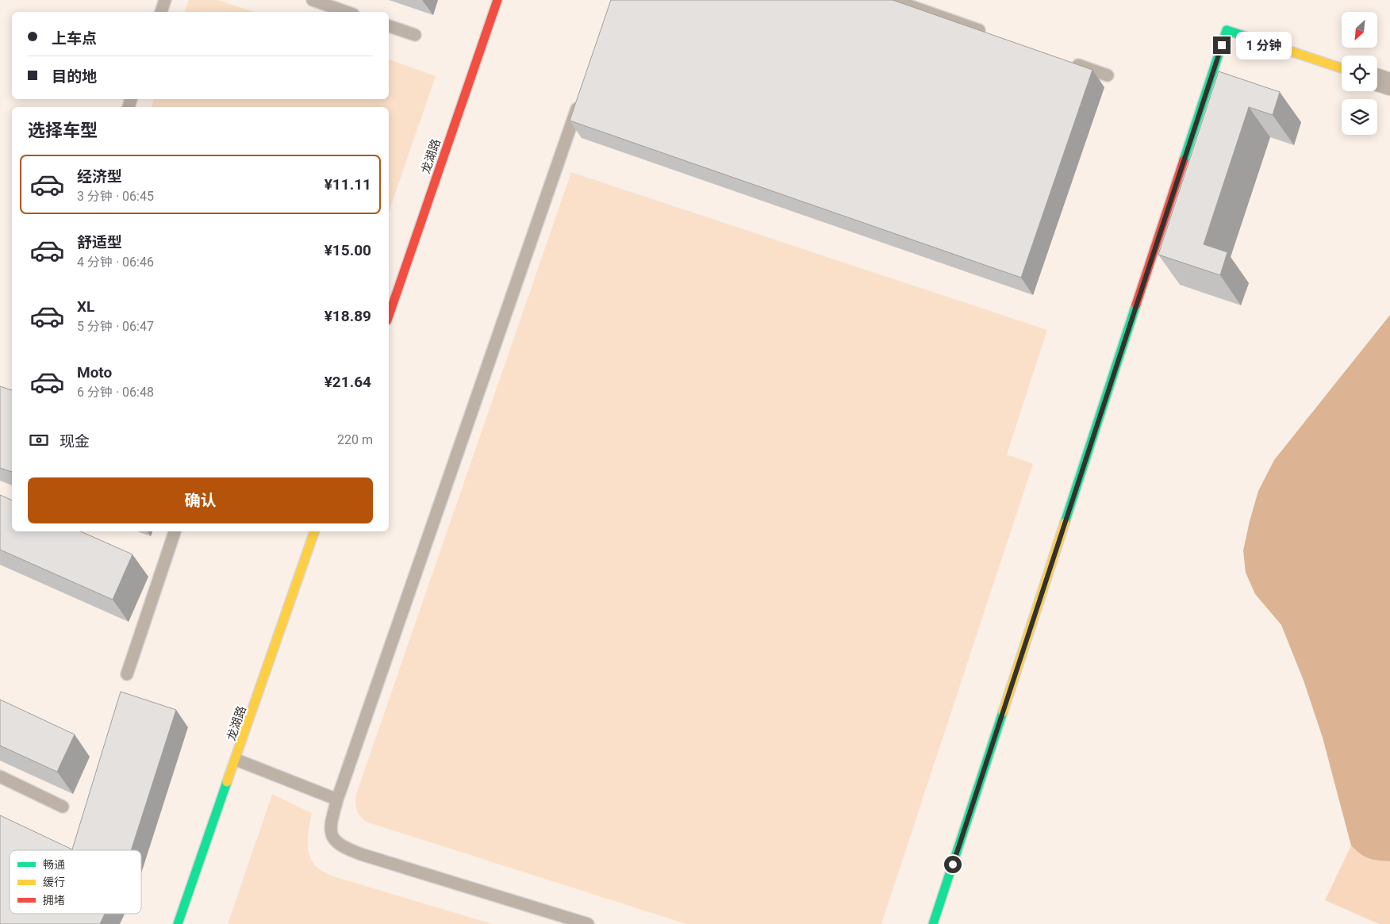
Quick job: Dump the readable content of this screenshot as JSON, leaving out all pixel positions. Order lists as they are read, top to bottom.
{
  "streets": {
    "street": ["龙湖路"]
  },
  "legend": ["畅通", "缓行", "拥堵"],
  "north": "bottom left",
  "page": {
    "banner": ["上车点", "目的地"],
    "bubble": "1 分钟",
    "heading": "选择车型",
    "list": [
      {
        "name": "经济型",
        "note": "3 分钟 · 06:45",
        "value": "¥11.11"
      },
      {
        "name": "舒适型",
        "note": "4 分钟 · 06:46",
        "value": "¥15.00"
      },
      {
        "name": "XL",
        "note": "5 分钟 · 06:47",
        "value": "¥18.89"
      },
      {
        "name": "Moto",
        "note": "6 分钟 · 06:48",
        "value": "¥21.64"
      }
    ],
    "pay": ["现金", "220 m"],
    "buttons": "确认"
  }
}
